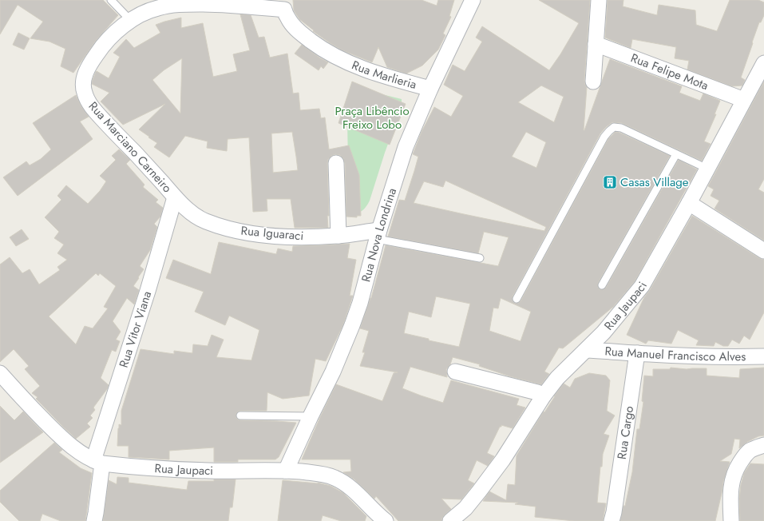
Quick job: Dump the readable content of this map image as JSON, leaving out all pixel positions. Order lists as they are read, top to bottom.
{
  "streets": {
    "street": [
      "Rua Felipe Mota",
      "Rua Marlieria",
      "Rua Marciano Carneiro",
      "Rua Iguaraci",
      "Rua Nova Londrina",
      "Rua Jaupaci",
      "Rua Vitor Viana",
      "Rua Manuel Francisco Alves",
      "Rua Cargo"
    ]
  },
  "crossings": [
    ["Rua Felipe Mota", "Rua Jaupaci"],
    ["Rua Marlieria", "Rua Marciano Carneiro"],
    ["Rua Marlieria", "Rua Nova Londrina"],
    ["Rua Marciano Carneiro", "Rua Iguaraci"],
    ["Rua Marciano Carneiro", "Rua Vitor Viana"],
    ["Rua Iguaraci", "Rua Nova Londrina"],
    ["Rua Iguaraci", "Rua Vitor Viana"],
    ["Rua Nova Londrina", "Rua Jaupaci"],
    ["Rua Jaupaci", "Rua Vitor Viana"],
    ["Rua Jaupaci", "Rua Manuel Francisco Alves"],
    ["Rua Manuel Francisco Alves", "Rua Cargo"]
  ],
  "parks": ["Praça Libêncio Freixo Lobo"],
  "places": {
    "building": ["Casas Village"]
  }
}
